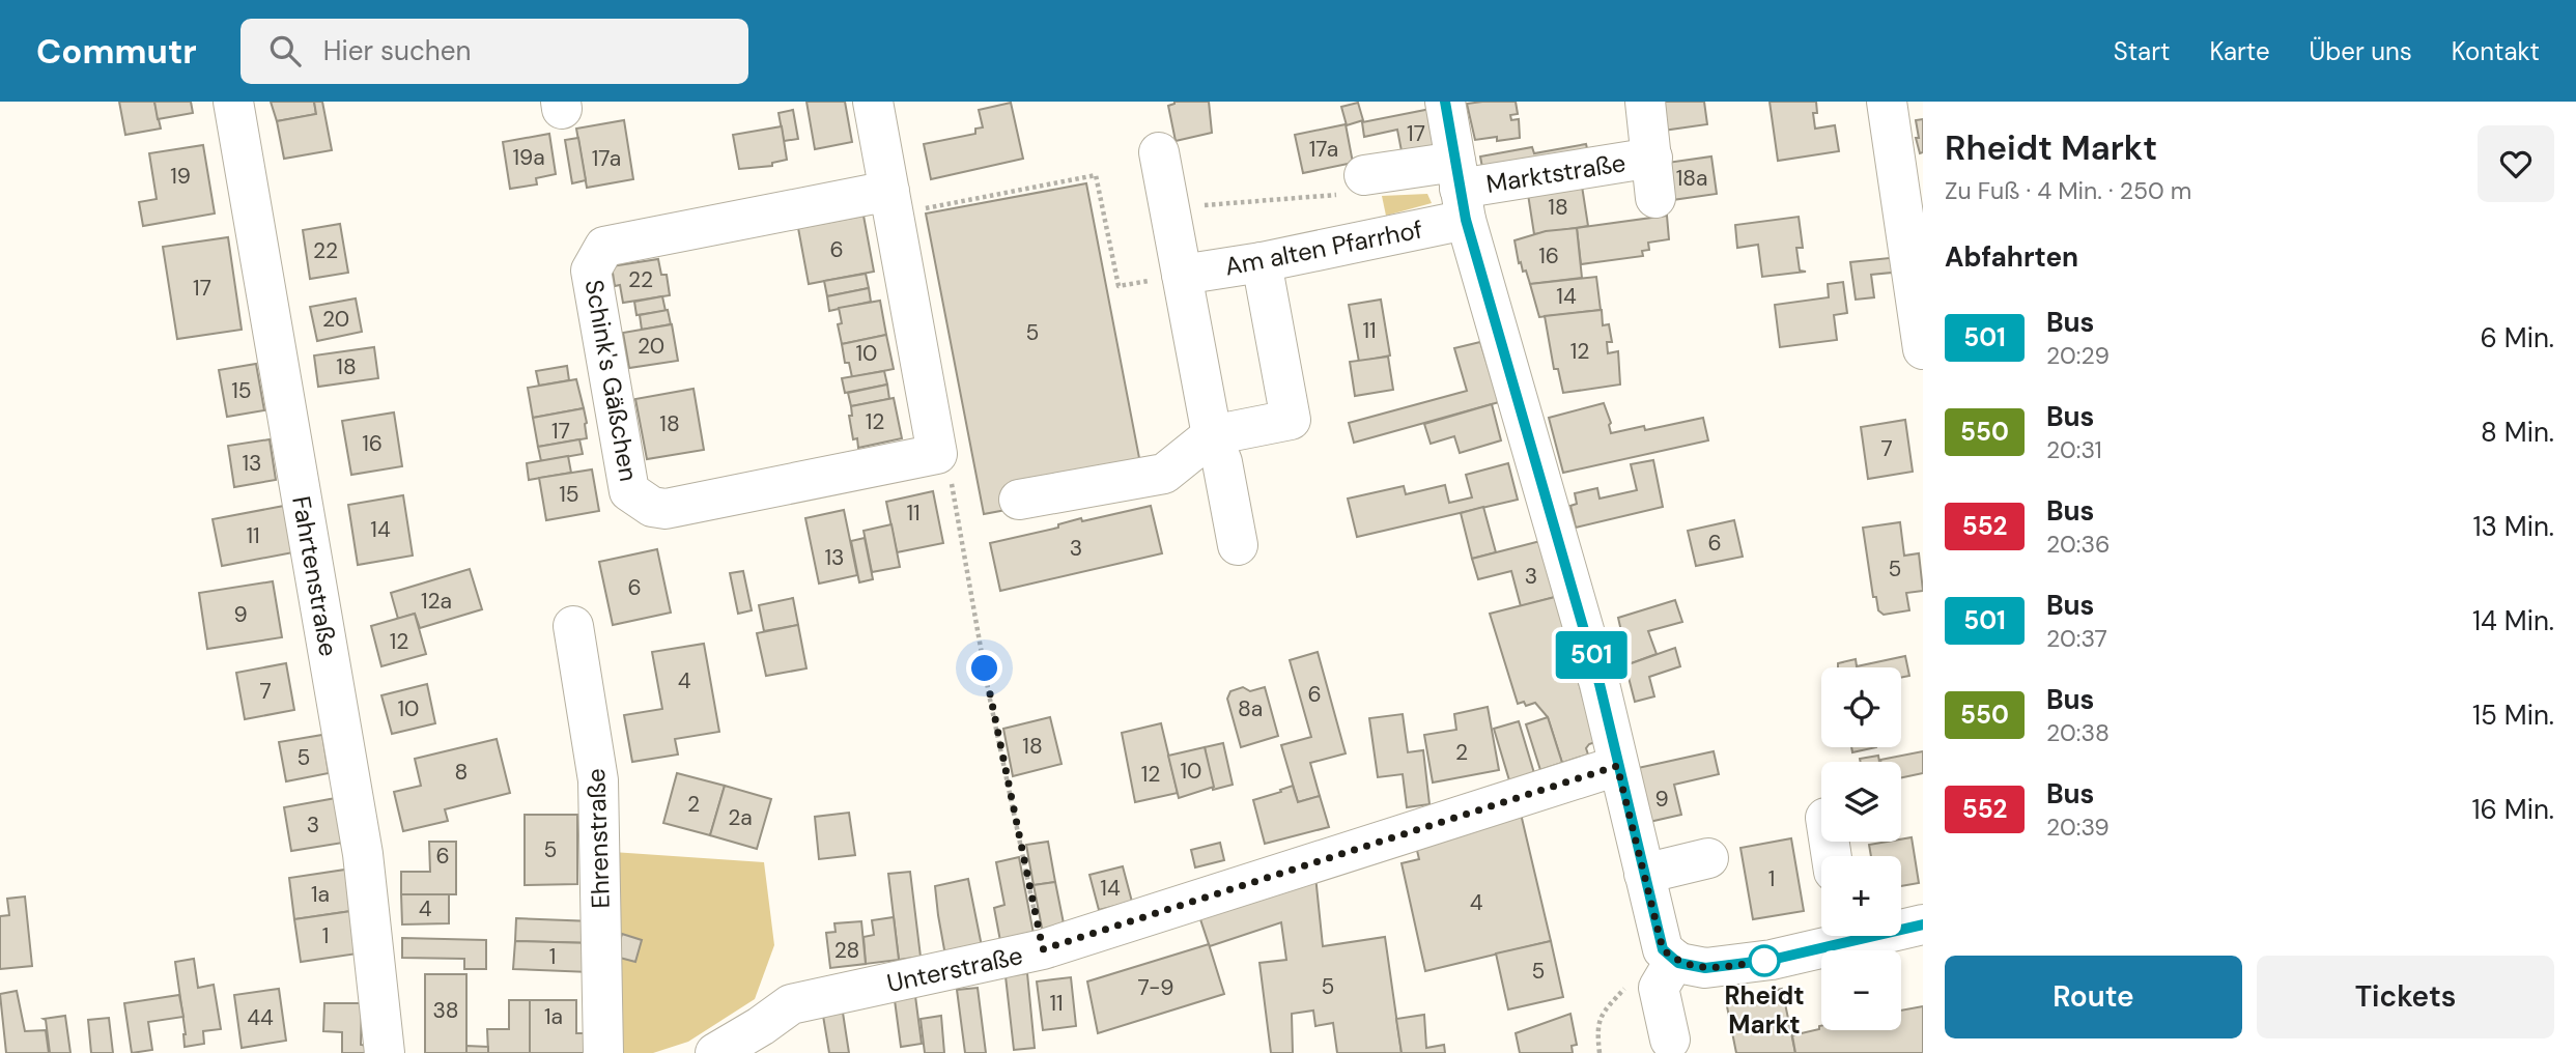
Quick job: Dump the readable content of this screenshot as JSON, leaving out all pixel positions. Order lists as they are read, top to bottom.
{
  "streets": {
    "street": [
      "Marktstraße",
      "Am alten Pfarrhof",
      "Schink's Gäßchen",
      "Fahrtenstraße",
      "Ehrenstraße",
      "Unterstraße"
    ]
  },
  "crossings": [
    ["Marktstraße", "Am alten Pfarrhof"],
    ["Marktstraße", "Unterstraße"]
  ],
  "places": ["Rheidt Markt"],
  "lines": ["bus line 501"],
  "house_numbers": [
    "17",
    "17a",
    "19a",
    "17a",
    "19",
    "18a",
    "18",
    "6",
    "22",
    "16",
    "22",
    "17",
    "14",
    "20",
    "11",
    "5",
    "20",
    "12",
    "10",
    "18",
    "15",
    "12",
    "18",
    "17",
    "16",
    "7",
    "13",
    "15",
    "11",
    "14",
    "11",
    "6",
    "3",
    "13",
    "5",
    "3",
    "6",
    "12a",
    "9",
    "12",
    "4",
    "7",
    "6",
    "10",
    "8a",
    "18",
    "2",
    "5",
    "10",
    "8",
    "12",
    "9",
    "2",
    "2a",
    "3",
    "5",
    "6",
    "1",
    "14",
    "1a",
    "4",
    "4",
    "1",
    "28",
    "1",
    "5",
    "5",
    "7-9",
    "11",
    "38",
    "1a",
    "44"
  ],
  "page": {
    "header": "Commutr",
    "search": "Hier suchen",
    "nav": [
      "Start",
      "Karte",
      "Über uns",
      "Kontakt"
    ],
    "on_map": "501",
    "heading": [
      ["Rheidt Markt", "Zu Fuß · 4 Min. · 250 m"],
      "Abfahrten"
    ],
    "list": [
      {
        "mark": "501",
        "name": "Bus",
        "note": "20:29",
        "value": "6 Min."
      },
      {
        "mark": "550",
        "name": "Bus",
        "note": "20:31",
        "value": "8 Min."
      },
      {
        "mark": "552",
        "name": "Bus",
        "note": "20:36",
        "value": "13 Min."
      },
      {
        "mark": "501",
        "name": "Bus",
        "note": "20:37",
        "value": "14 Min."
      },
      {
        "mark": "550",
        "name": "Bus",
        "note": "20:38",
        "value": "15 Min."
      },
      {
        "mark": "552",
        "name": "Bus",
        "note": "20:39",
        "value": "16 Min."
      }
    ],
    "map_buttons": ["+", "−"],
    "buttons": ["Route", "Tickets"]
  }
}
